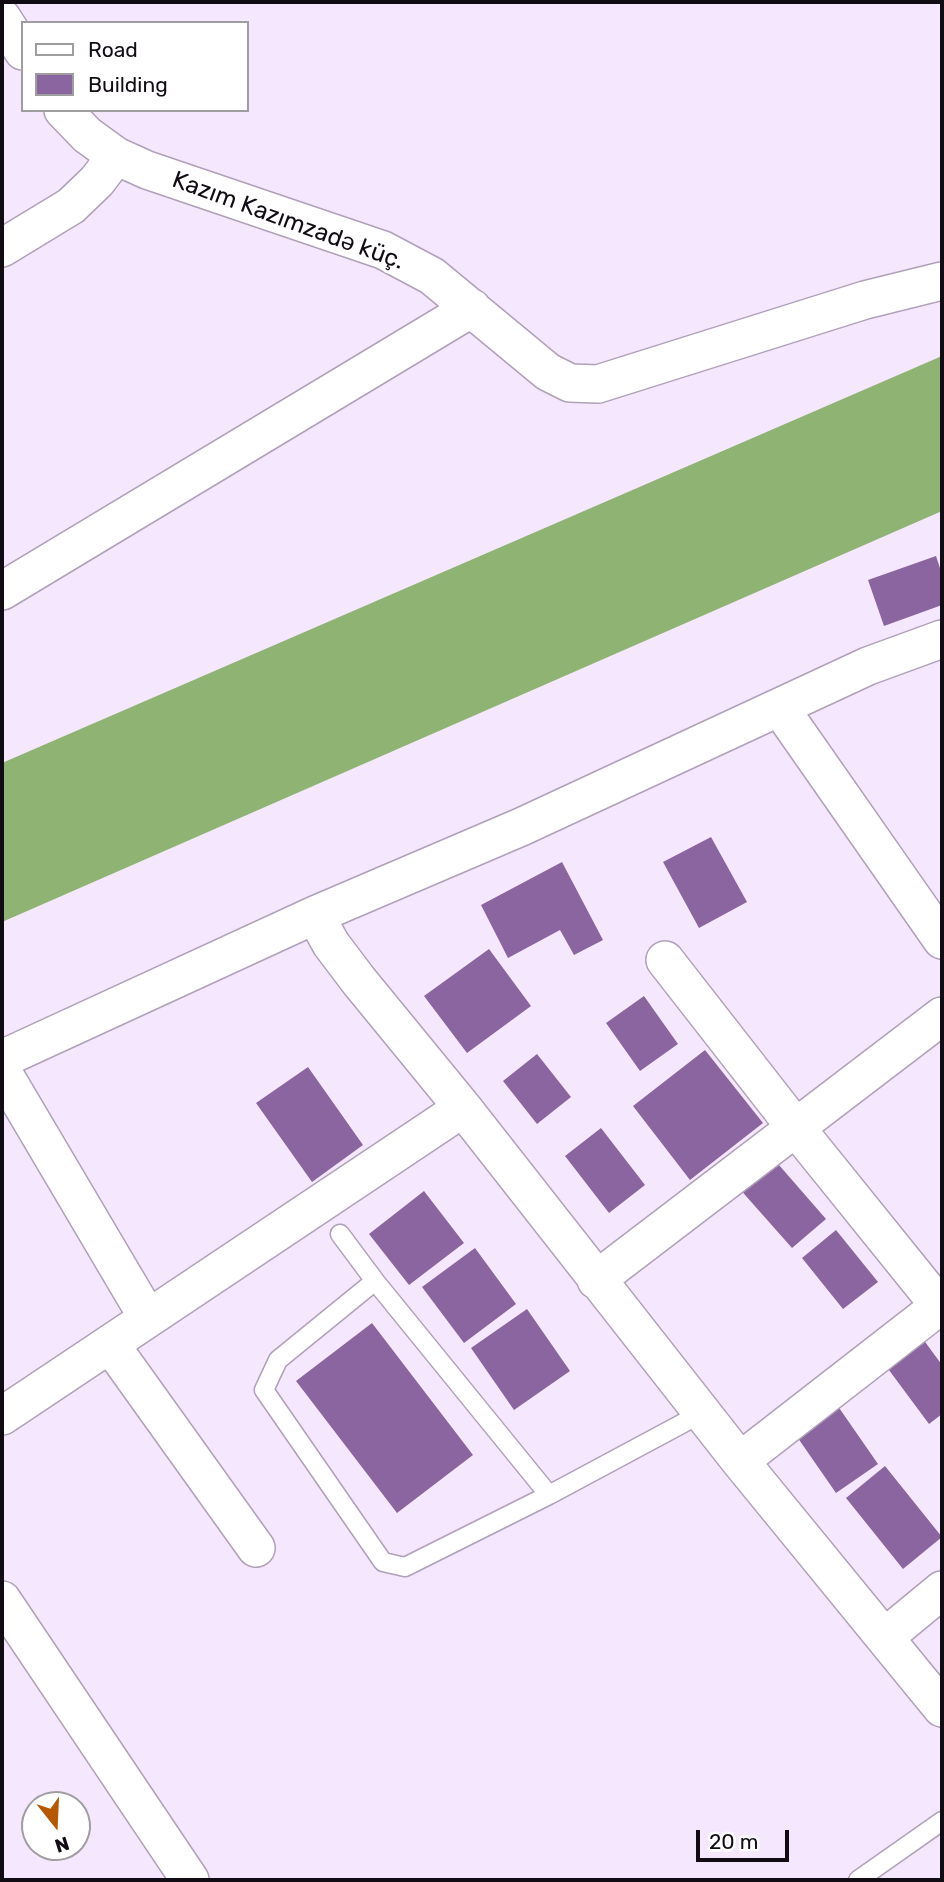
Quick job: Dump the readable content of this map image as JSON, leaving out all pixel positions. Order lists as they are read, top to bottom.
{
  "streets": {
    "street": ["Kazım Kazımzadə küç."]
  },
  "legend": ["Road", "Building"],
  "scale_bar": "20 m",
  "north": "bottom"
}
